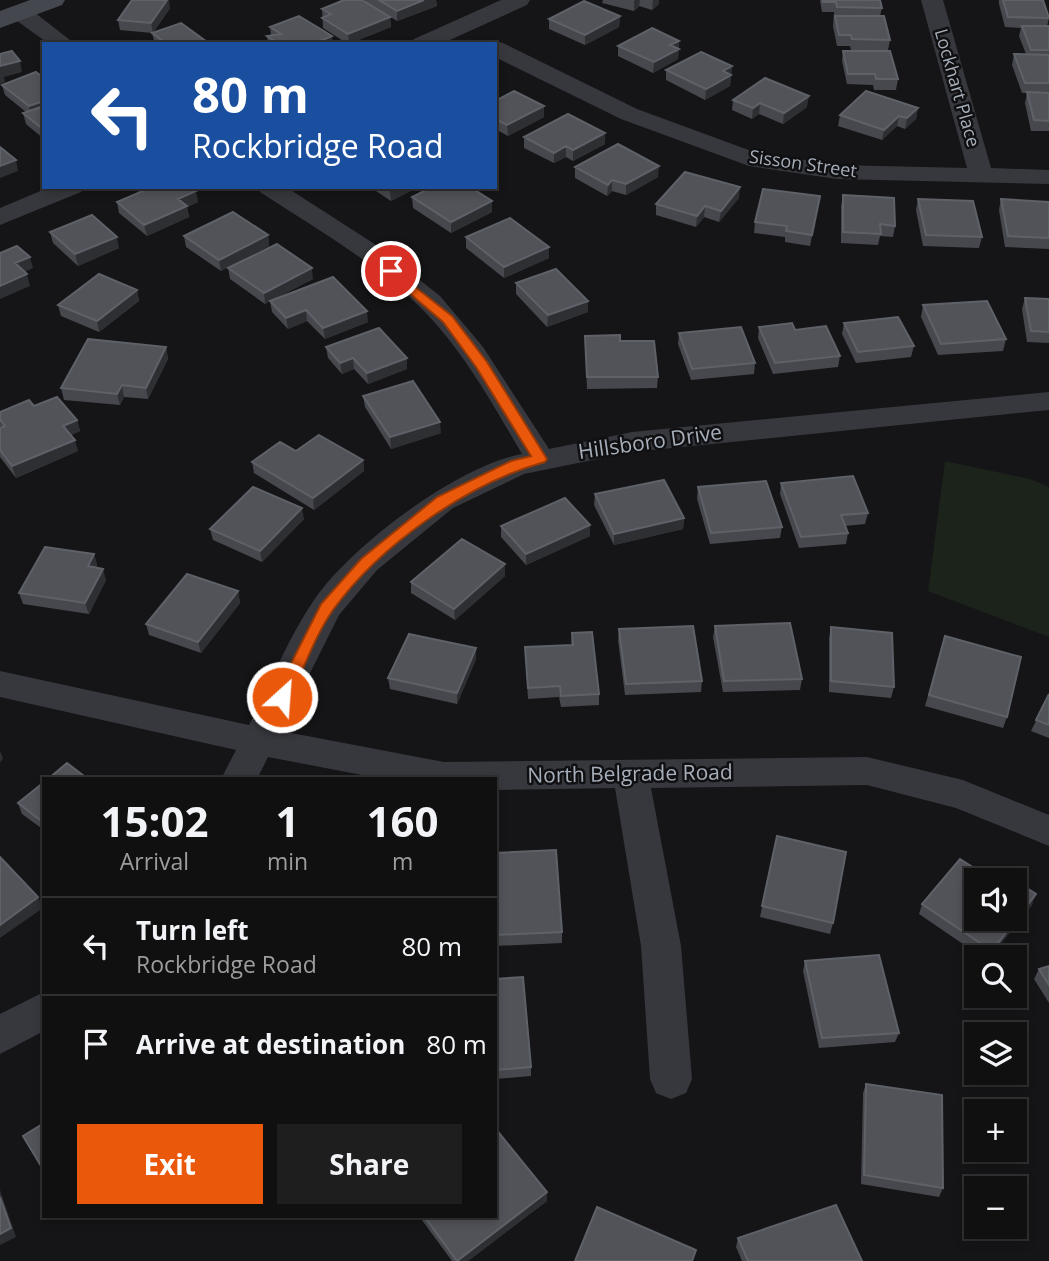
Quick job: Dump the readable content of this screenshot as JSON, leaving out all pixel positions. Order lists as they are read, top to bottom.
{
  "streets": {
    "street": [
      "Lockhart Place",
      "Sisson Street",
      "Hillsboro Drive",
      "North Belgrade Road"
    ]
  },
  "crossings": [
    ["Lockhart Place", "Sisson Street"],
    ["Hillsboro Drive", "North Belgrade Road"]
  ],
  "page": {
    "turn": ["80 m", "Rockbridge Road"],
    "eta": [
      "15:02",
      "Arrival",
      "1",
      "min",
      "160",
      "m"
    ],
    "map_buttons": ["+", "−"],
    "list": [
      {
        "name": "Turn left",
        "note": "Rockbridge Road",
        "value": "80 m"
      },
      {
        "name": "Arrive at destination",
        "value": "80 m"
      }
    ],
    "buttons": ["Exit", "Share"]
  }
}
